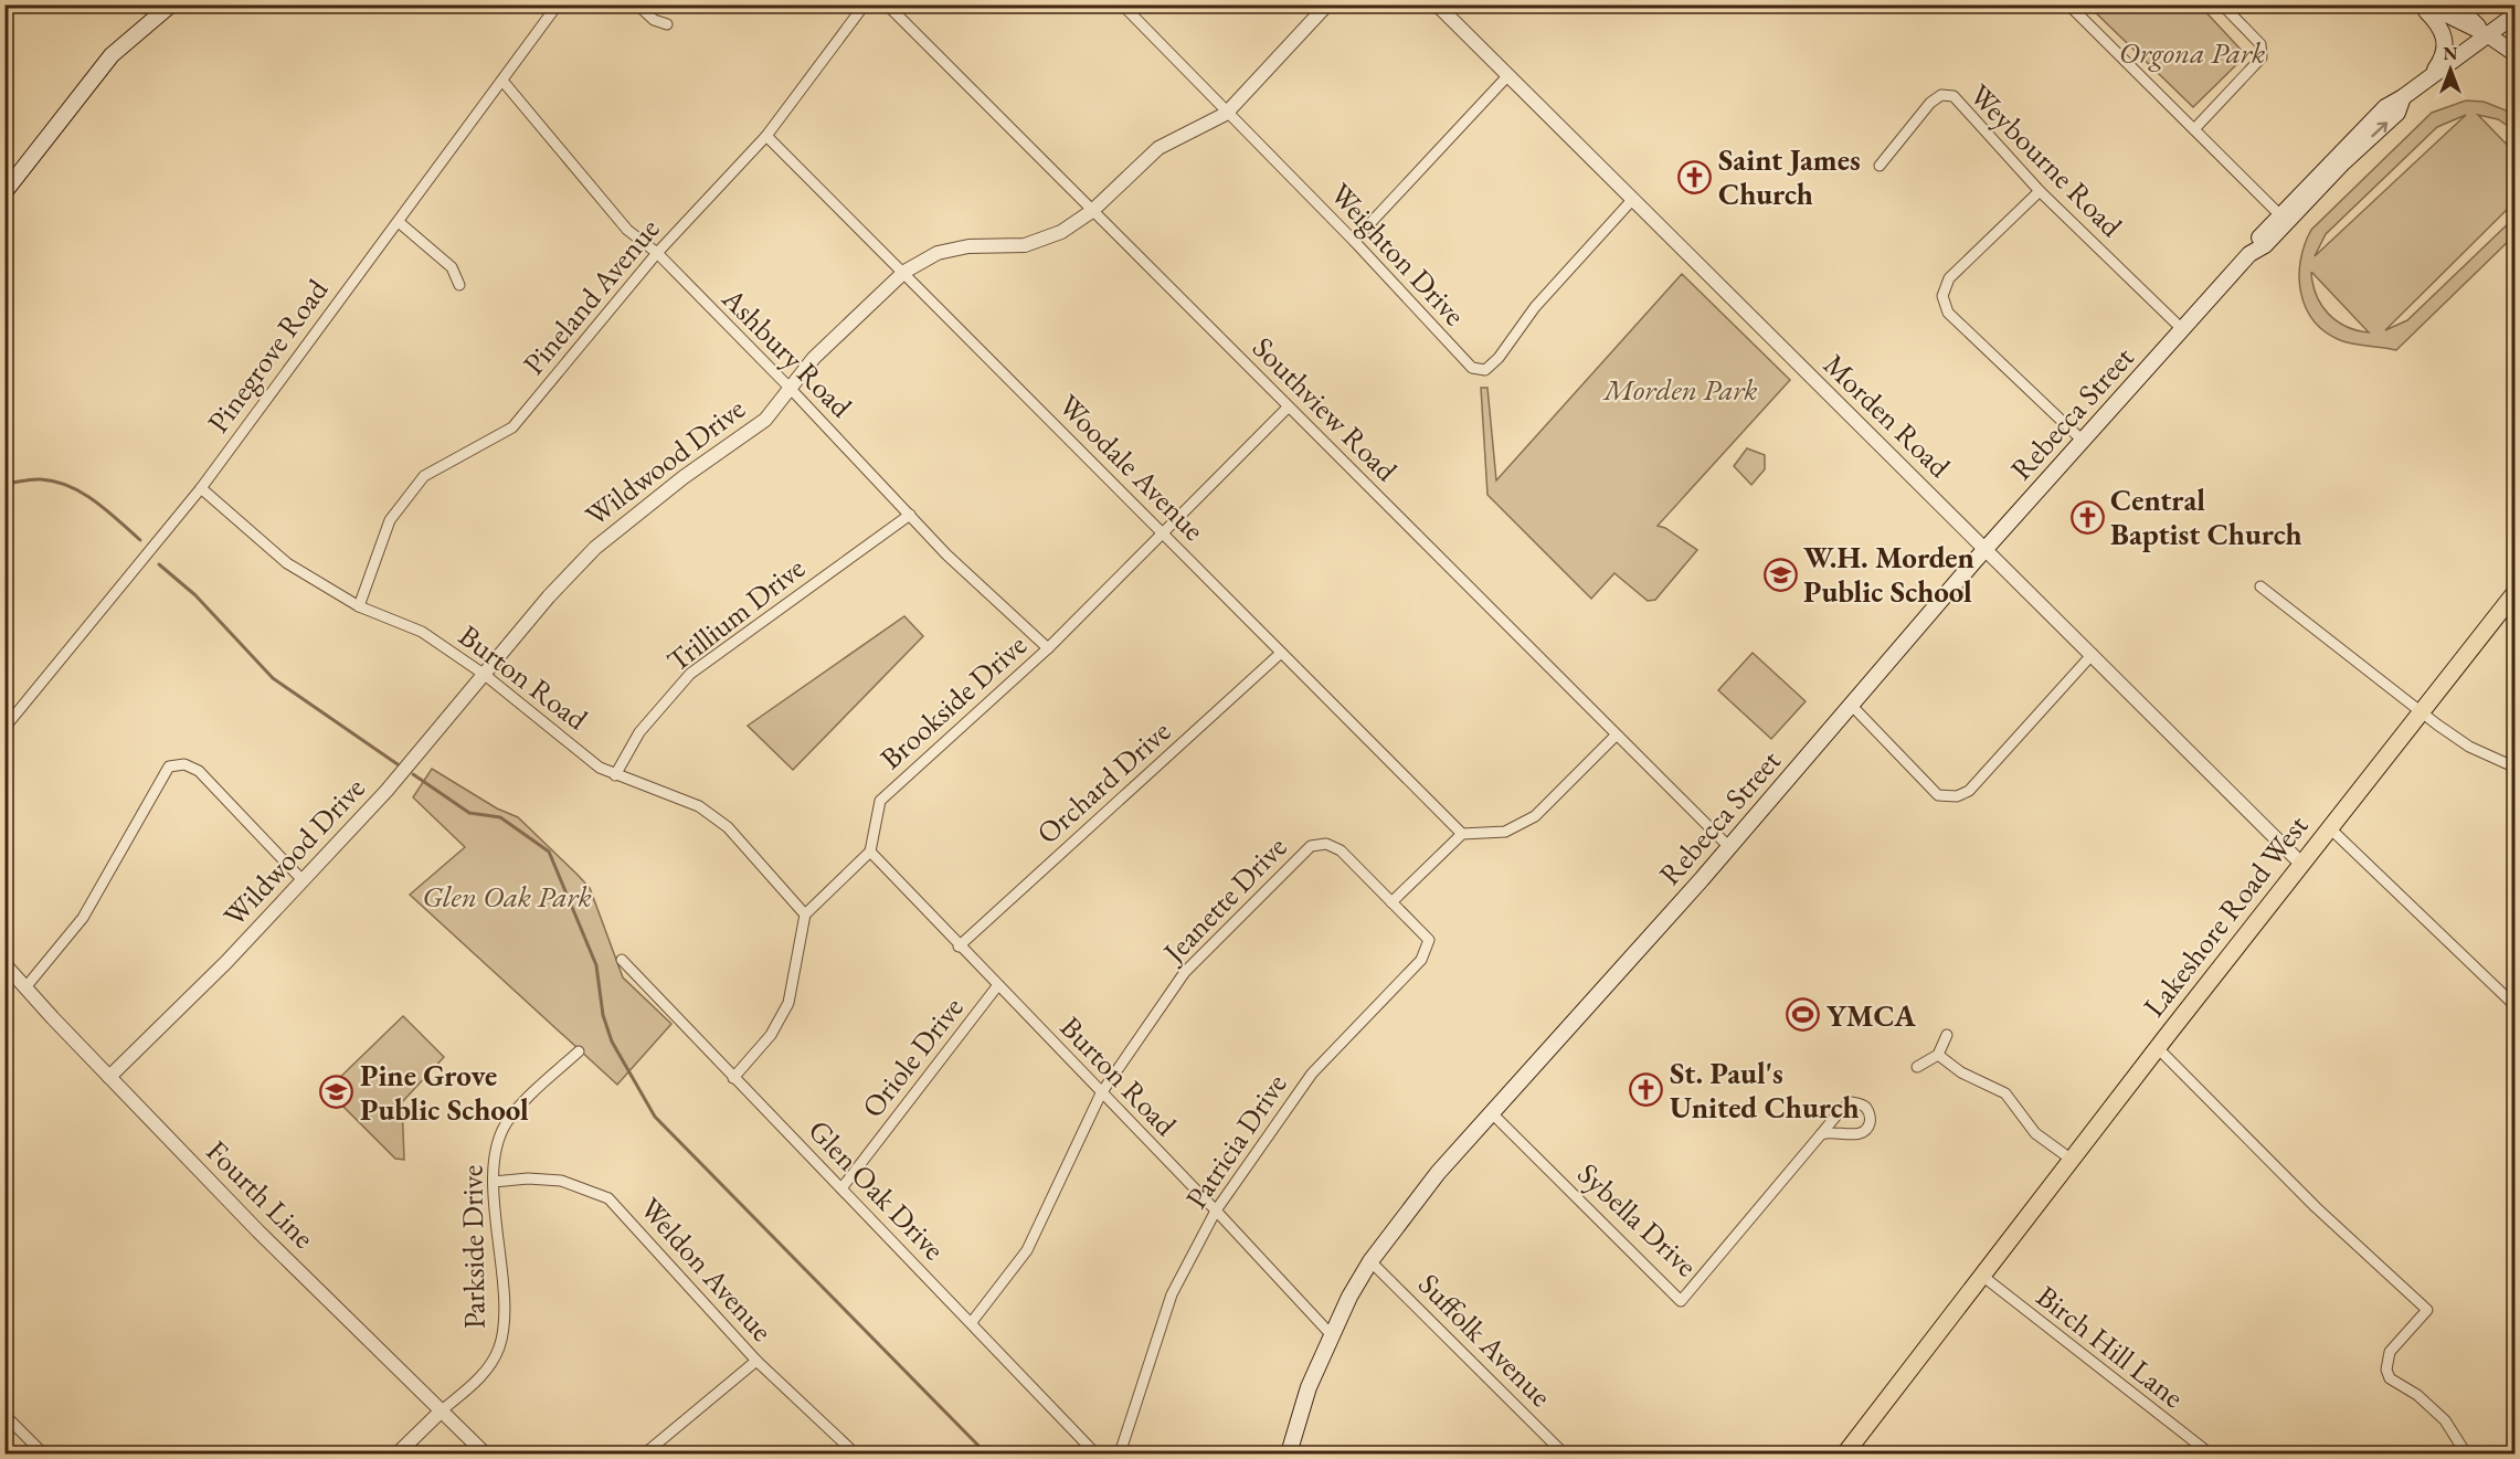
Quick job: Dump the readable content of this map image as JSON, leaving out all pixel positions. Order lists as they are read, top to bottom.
{
  "streets": {
    "main road": ["Rebecca Street", "Lakeshore Road West"],
    "street": [
      "Weybourne Road",
      "Weighton Drive",
      "Pineland Avenue",
      "Ashbury Road",
      "Pinegrove Road",
      "Southview Road",
      "Morden Road",
      "Wildwood Drive",
      "Woodale Avenue",
      "Trillium Drive",
      "Burton Road",
      "Brookside Drive",
      "Orchard Drive",
      "Jeanette Drive",
      "Oriole Drive",
      "Patricia Drive",
      "Glen Oak Drive",
      "Fourth Line",
      "Sybella Drive",
      "Parkside Drive",
      "Weldon Avenue",
      "Suffolk Avenue",
      "Birch Hill Lane"
    ]
  },
  "crossings": [
    ["Weybourne Road", "Rebecca Street"],
    ["Weighton Drive", "Morden Road"],
    ["Weighton Drive", "Wildwood Drive"],
    ["Pineland Avenue", "Ashbury Road"],
    ["Pineland Avenue", "Woodale Avenue"],
    ["Pineland Avenue", "Burton Road"],
    ["Ashbury Road", "Pinegrove Road"],
    ["Ashbury Road", "Wildwood Drive"],
    ["Ashbury Road", "Trillium Drive"],
    ["Ashbury Road", "Brookside Drive"],
    ["Pinegrove Road", "Burton Road"],
    ["Southview Road", "Rebecca Street"],
    ["Southview Road", "Wildwood Drive"],
    ["Southview Road", "Brookside Drive"],
    ["Rebecca Street", "Morden Road"],
    ["Rebecca Street", "Burton Road"],
    ["Rebecca Street", "Sybella Drive"],
    ["Rebecca Street", "Suffolk Avenue"],
    ["Morden Road", "Lakeshore Road West"],
    ["Wildwood Drive", "Woodale Avenue"],
    ["Wildwood Drive", "Burton Road"],
    ["Wildwood Drive", "Fourth Line"],
    ["Woodale Avenue", "Brookside Drive"],
    ["Woodale Avenue", "Orchard Drive"],
    ["Trillium Drive", "Burton Road"],
    ["Burton Road", "Brookside Drive"],
    ["Burton Road", "Orchard Drive"],
    ["Burton Road", "Jeanette Drive"],
    ["Burton Road", "Oriole Drive"],
    ["Burton Road", "Patricia Drive"],
    ["Jeanette Drive", "Patricia Drive"],
    ["Jeanette Drive", "Glen Oak Drive"],
    ["Lakeshore Road West", "Birch Hill Lane"],
    ["Oriole Drive", "Glen Oak Drive"],
    ["Fourth Line", "Parkside Drive"],
    ["Parkside Drive", "Weldon Avenue"]
  ],
  "parks": ["Orgona Park", "Morden Park", "Glen Oak Park"],
  "places": {
    "church": ["Saint James Church", "Central Baptist Church", "St. Paul's United Church"],
    "school or university": ["W.H. Morden Public School", "Pine Grove Public School"],
    "sports": ["YMCA"]
  },
  "north": "top"
}
